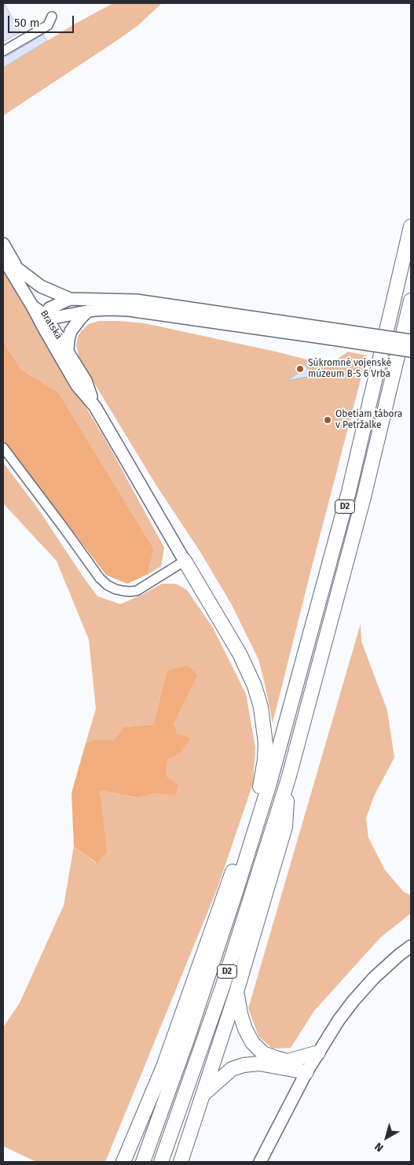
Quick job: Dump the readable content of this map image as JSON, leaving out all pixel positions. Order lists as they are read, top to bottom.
{
  "streets": {
    "highway": ["D2"],
    "main road": ["Bratská"]
  },
  "places": ["Súkromné vojenské múzeum B-S 6 Vrba", "Obetiam tábora v Petržalke"],
  "scale_bar": "50 m",
  "north": "bottom left"
}
